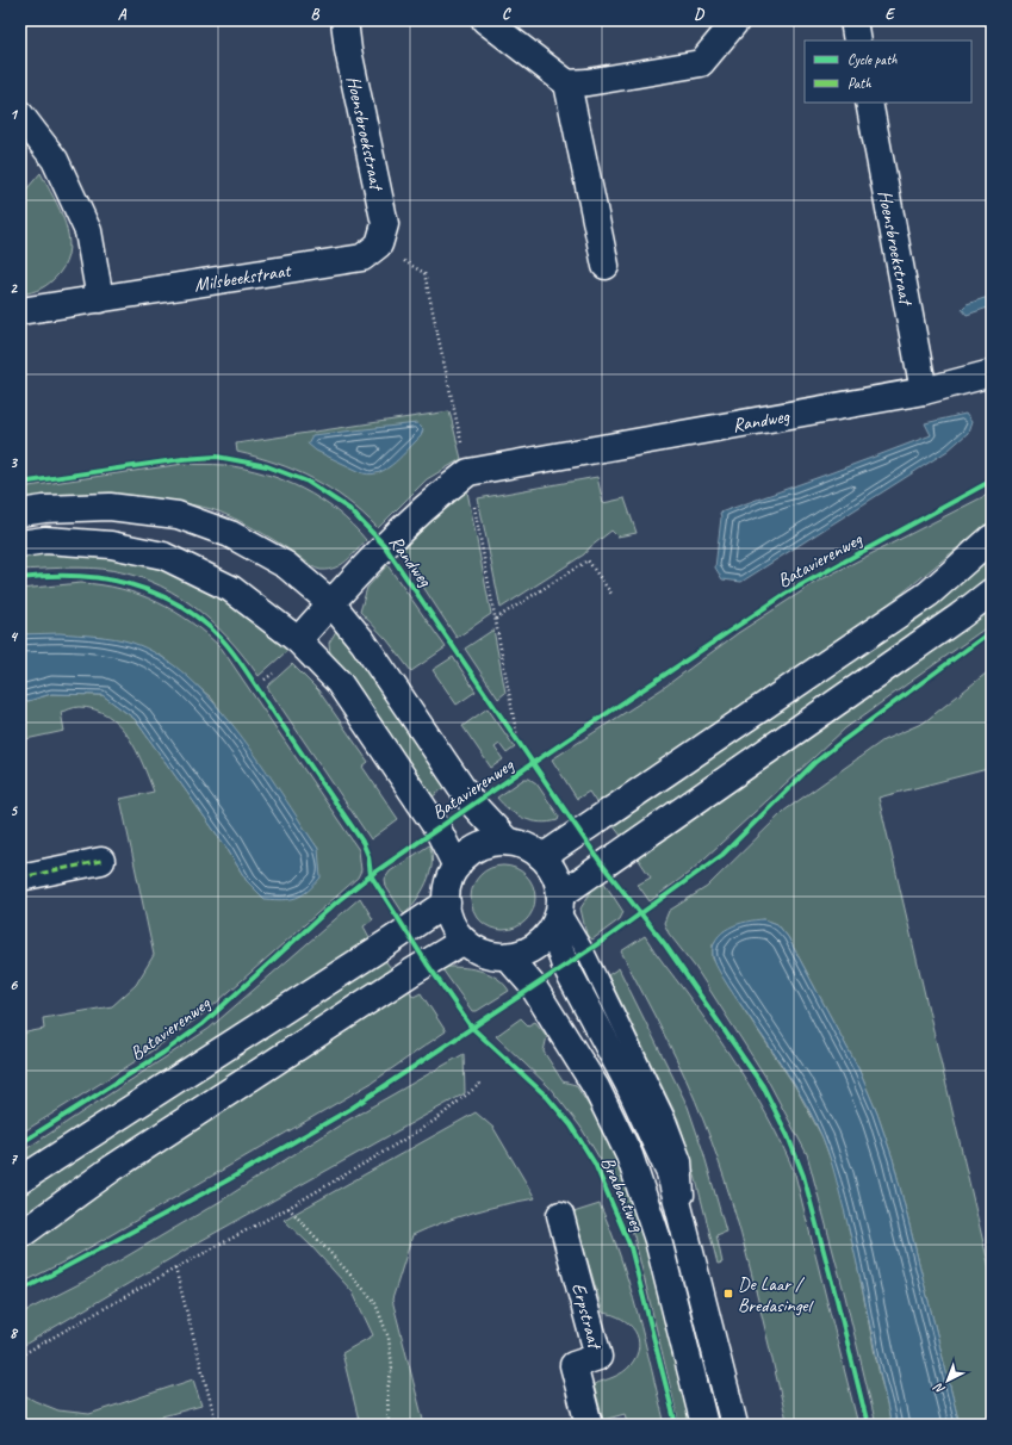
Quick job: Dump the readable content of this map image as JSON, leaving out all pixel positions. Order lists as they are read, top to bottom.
{
  "streets": {
    "street": [
      "Hoensbroekstraat",
      "Milsbeekstraat",
      "Randweg",
      "Brabantweg",
      "Erpstraat"
    ],
    "cycle path": ["Batavierenweg"]
  },
  "crossings": [
    ["Hoensbroekstraat", "Milsbeekstraat"],
    ["Hoensbroekstraat", "Randweg"]
  ],
  "places": {
    "transit": ["De Laar / Bredasingel"]
  },
  "legend": ["Cycle path", "Path"],
  "north": "bottom left",
  "grid": {
    "columns": [
      "A",
      "B",
      "C",
      "D",
      "E"
    ],
    "rows": [
      "1",
      "2",
      "3",
      "4",
      "5",
      "6",
      "7",
      "8"
    ]
  }
}
